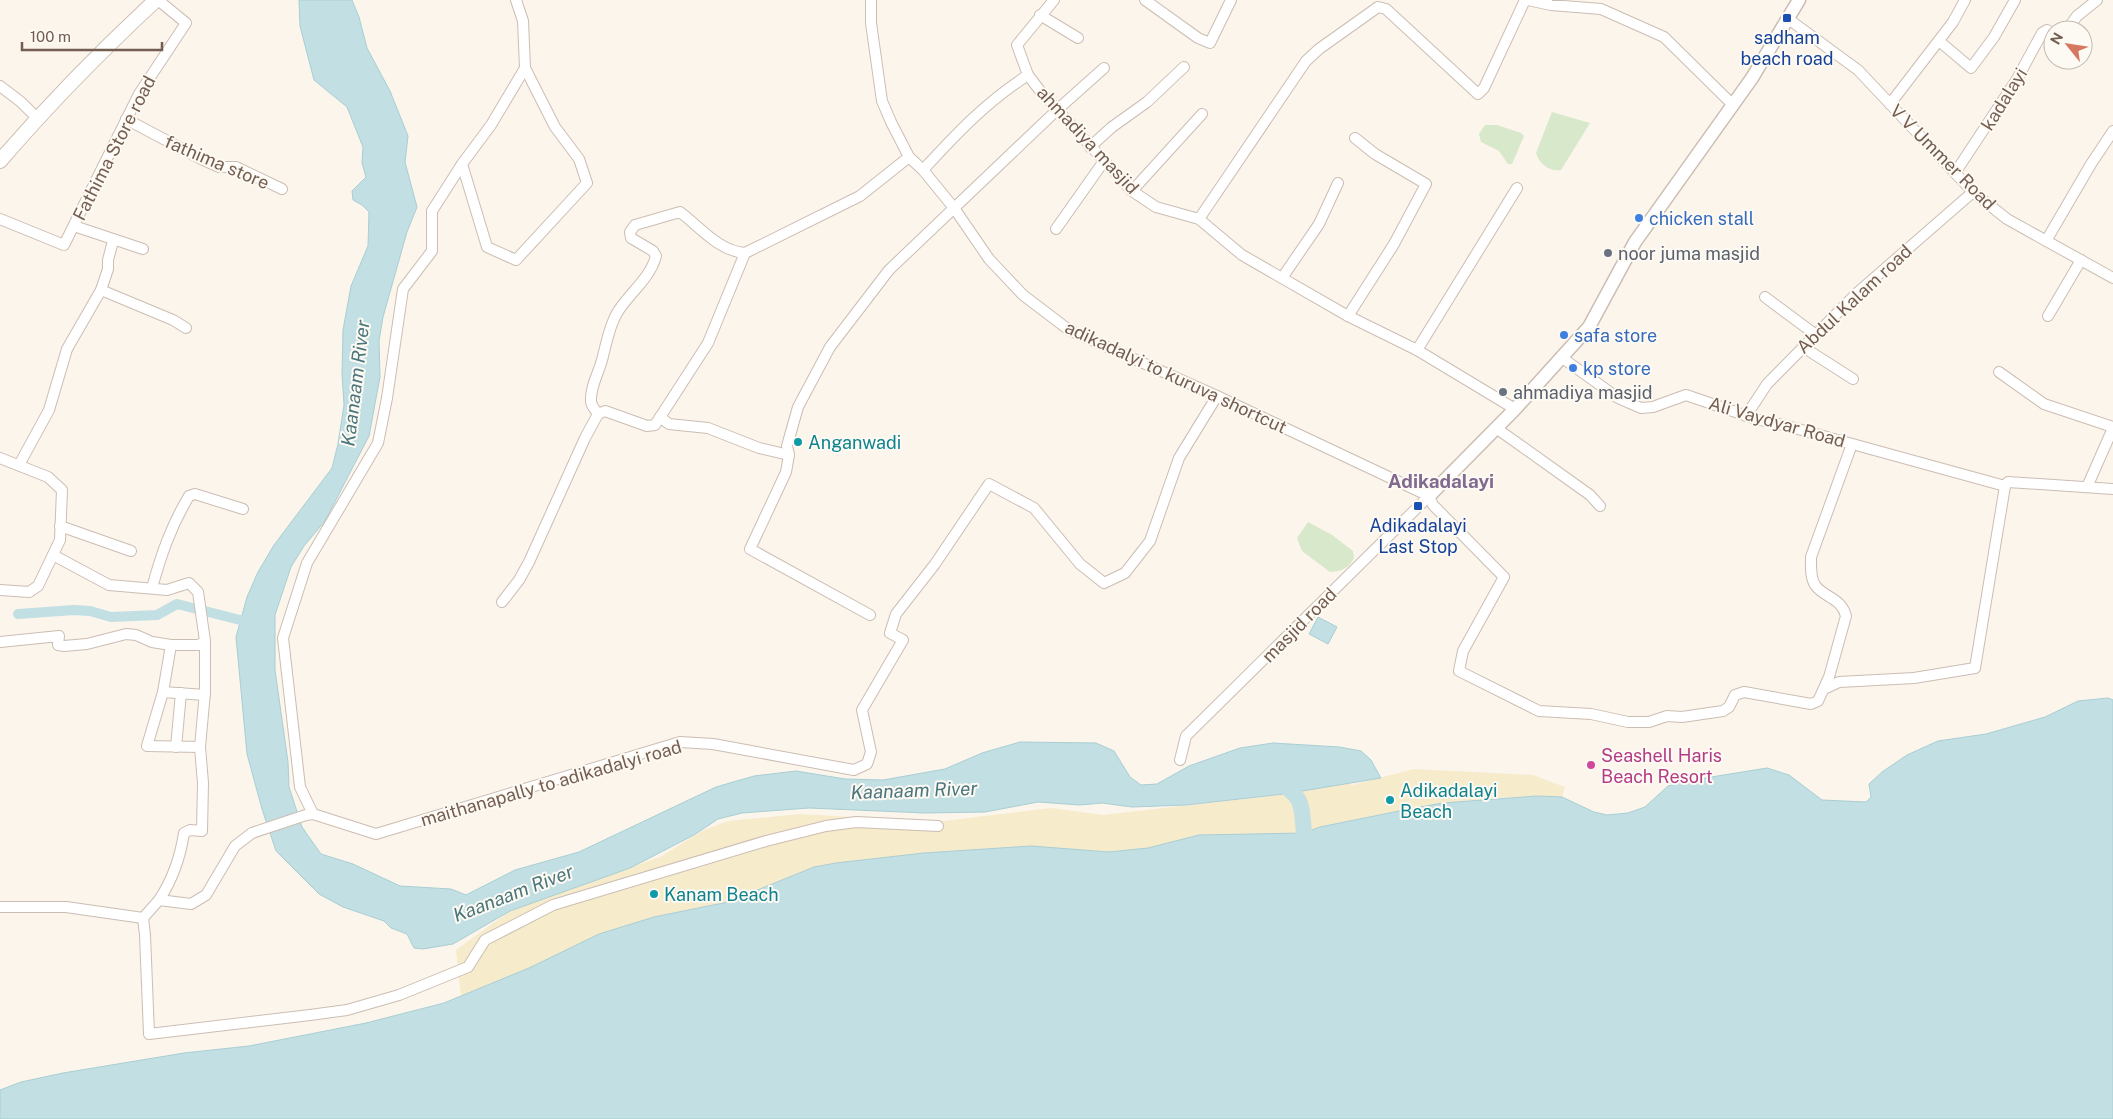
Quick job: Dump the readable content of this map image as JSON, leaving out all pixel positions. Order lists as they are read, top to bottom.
{
  "streets": {
    "street": [
      "kadalayi",
      "ahmadiya masjid",
      "Fathima Store road",
      "V V Ummer Road",
      "fathima store",
      "Abdul Kalam road",
      "adikadalyi to kuruva shortcut",
      "Ali Vaydyar Road",
      "masjid road",
      "maithanapally to adikadalyi road"
    ]
  },
  "crossings": [
    ["kadalayi", "V V Ummer Road"],
    ["Fathima Store road", "fathima store"],
    ["V V Ummer Road", "Abdul Kalam road"],
    ["Abdul Kalam road", "Ali Vaydyar Road"],
    ["adikadalyi to kuruva shortcut", "masjid road"],
    ["adikadalyi to kuruva shortcut", "maithanapally to adikadalyi road"]
  ],
  "districts": ["Adikadalayi"],
  "water": ["Kaanaam River"],
  "places": {
    "transit": ["sadham beach road", "Adikadalayi Last Stop"],
    "other": [
      "chicken stall",
      "noor juma masjid",
      "safa store",
      "kp store",
      "ahmadiya masjid",
      "Anganwadi",
      "Seashell Haris Beach Resort",
      "Adikadalayi Beach",
      "Kanam Beach"
    ]
  },
  "scale_bar": "100 m",
  "north": "top left"
}
